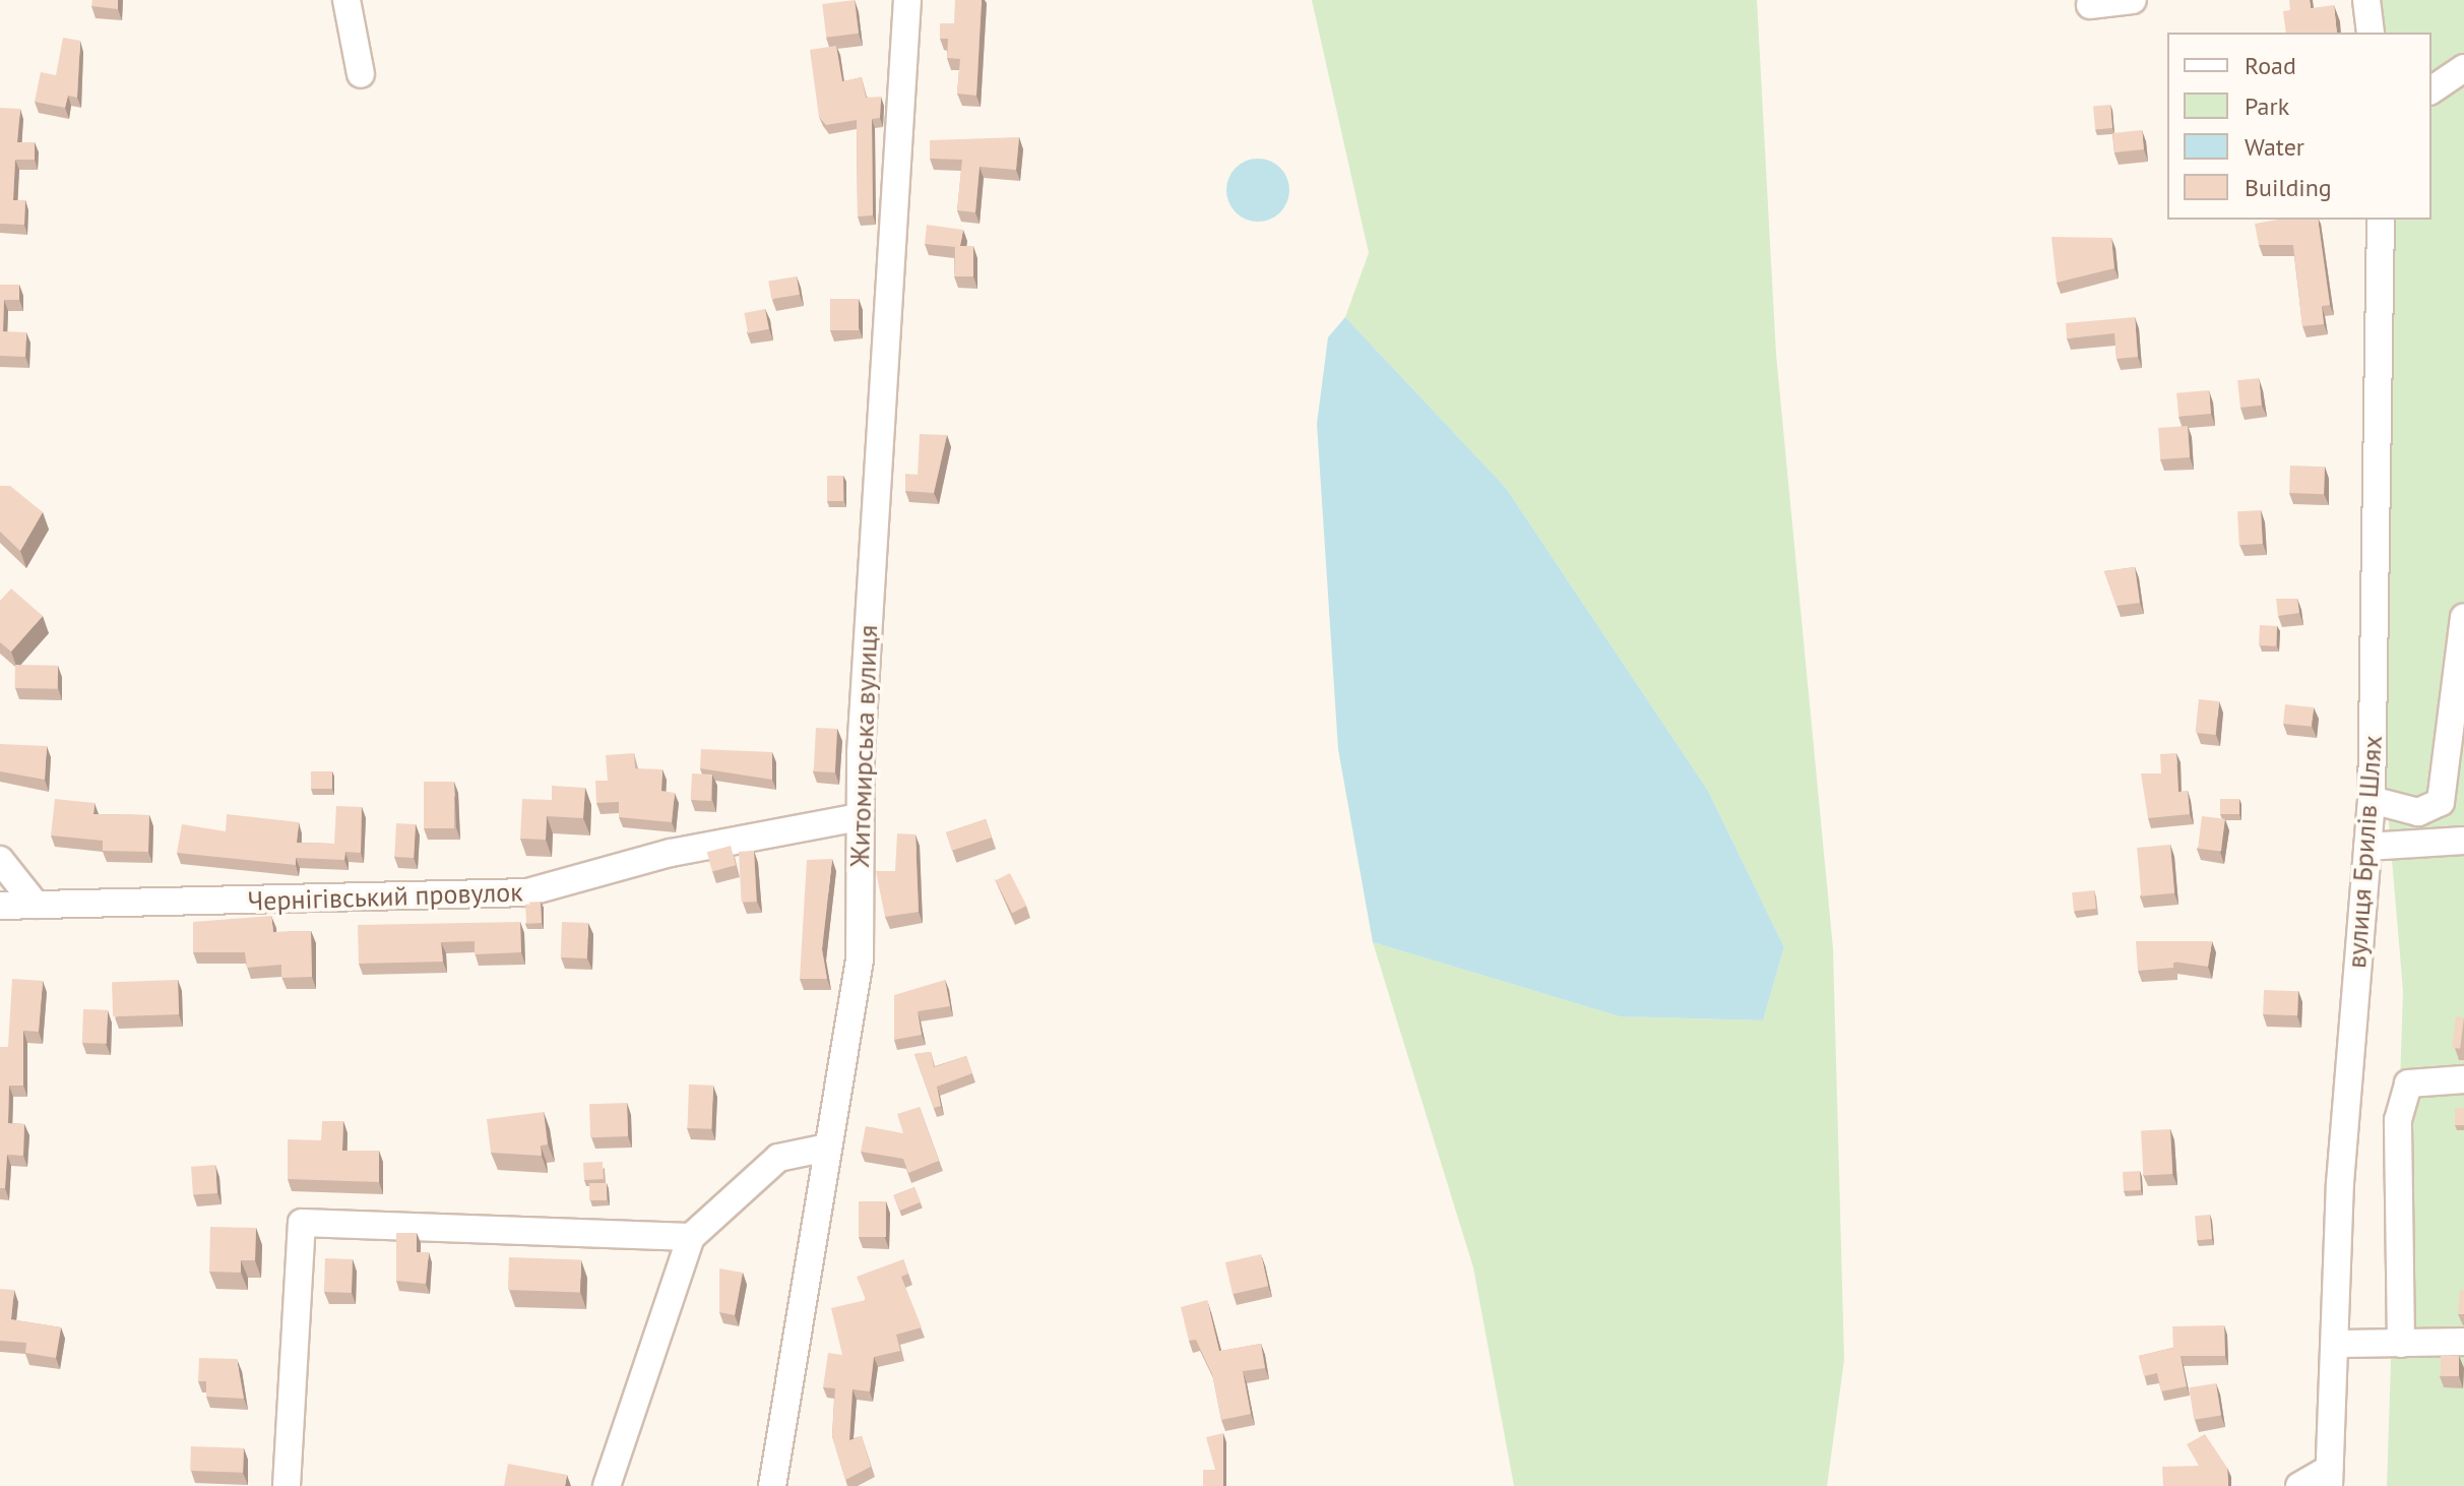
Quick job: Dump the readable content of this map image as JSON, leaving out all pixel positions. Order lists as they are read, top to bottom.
{
  "streets": {
    "street": ["Житомирська вулиця", "вулиця Брилів Шлях", "Чернігівський провулок"]
  },
  "crossings": [
    ["Житомирська вулиця", "Чернігівський провулок"]
  ],
  "legend": [
    "Road",
    "Park",
    "Water",
    "Building"
  ]
}
